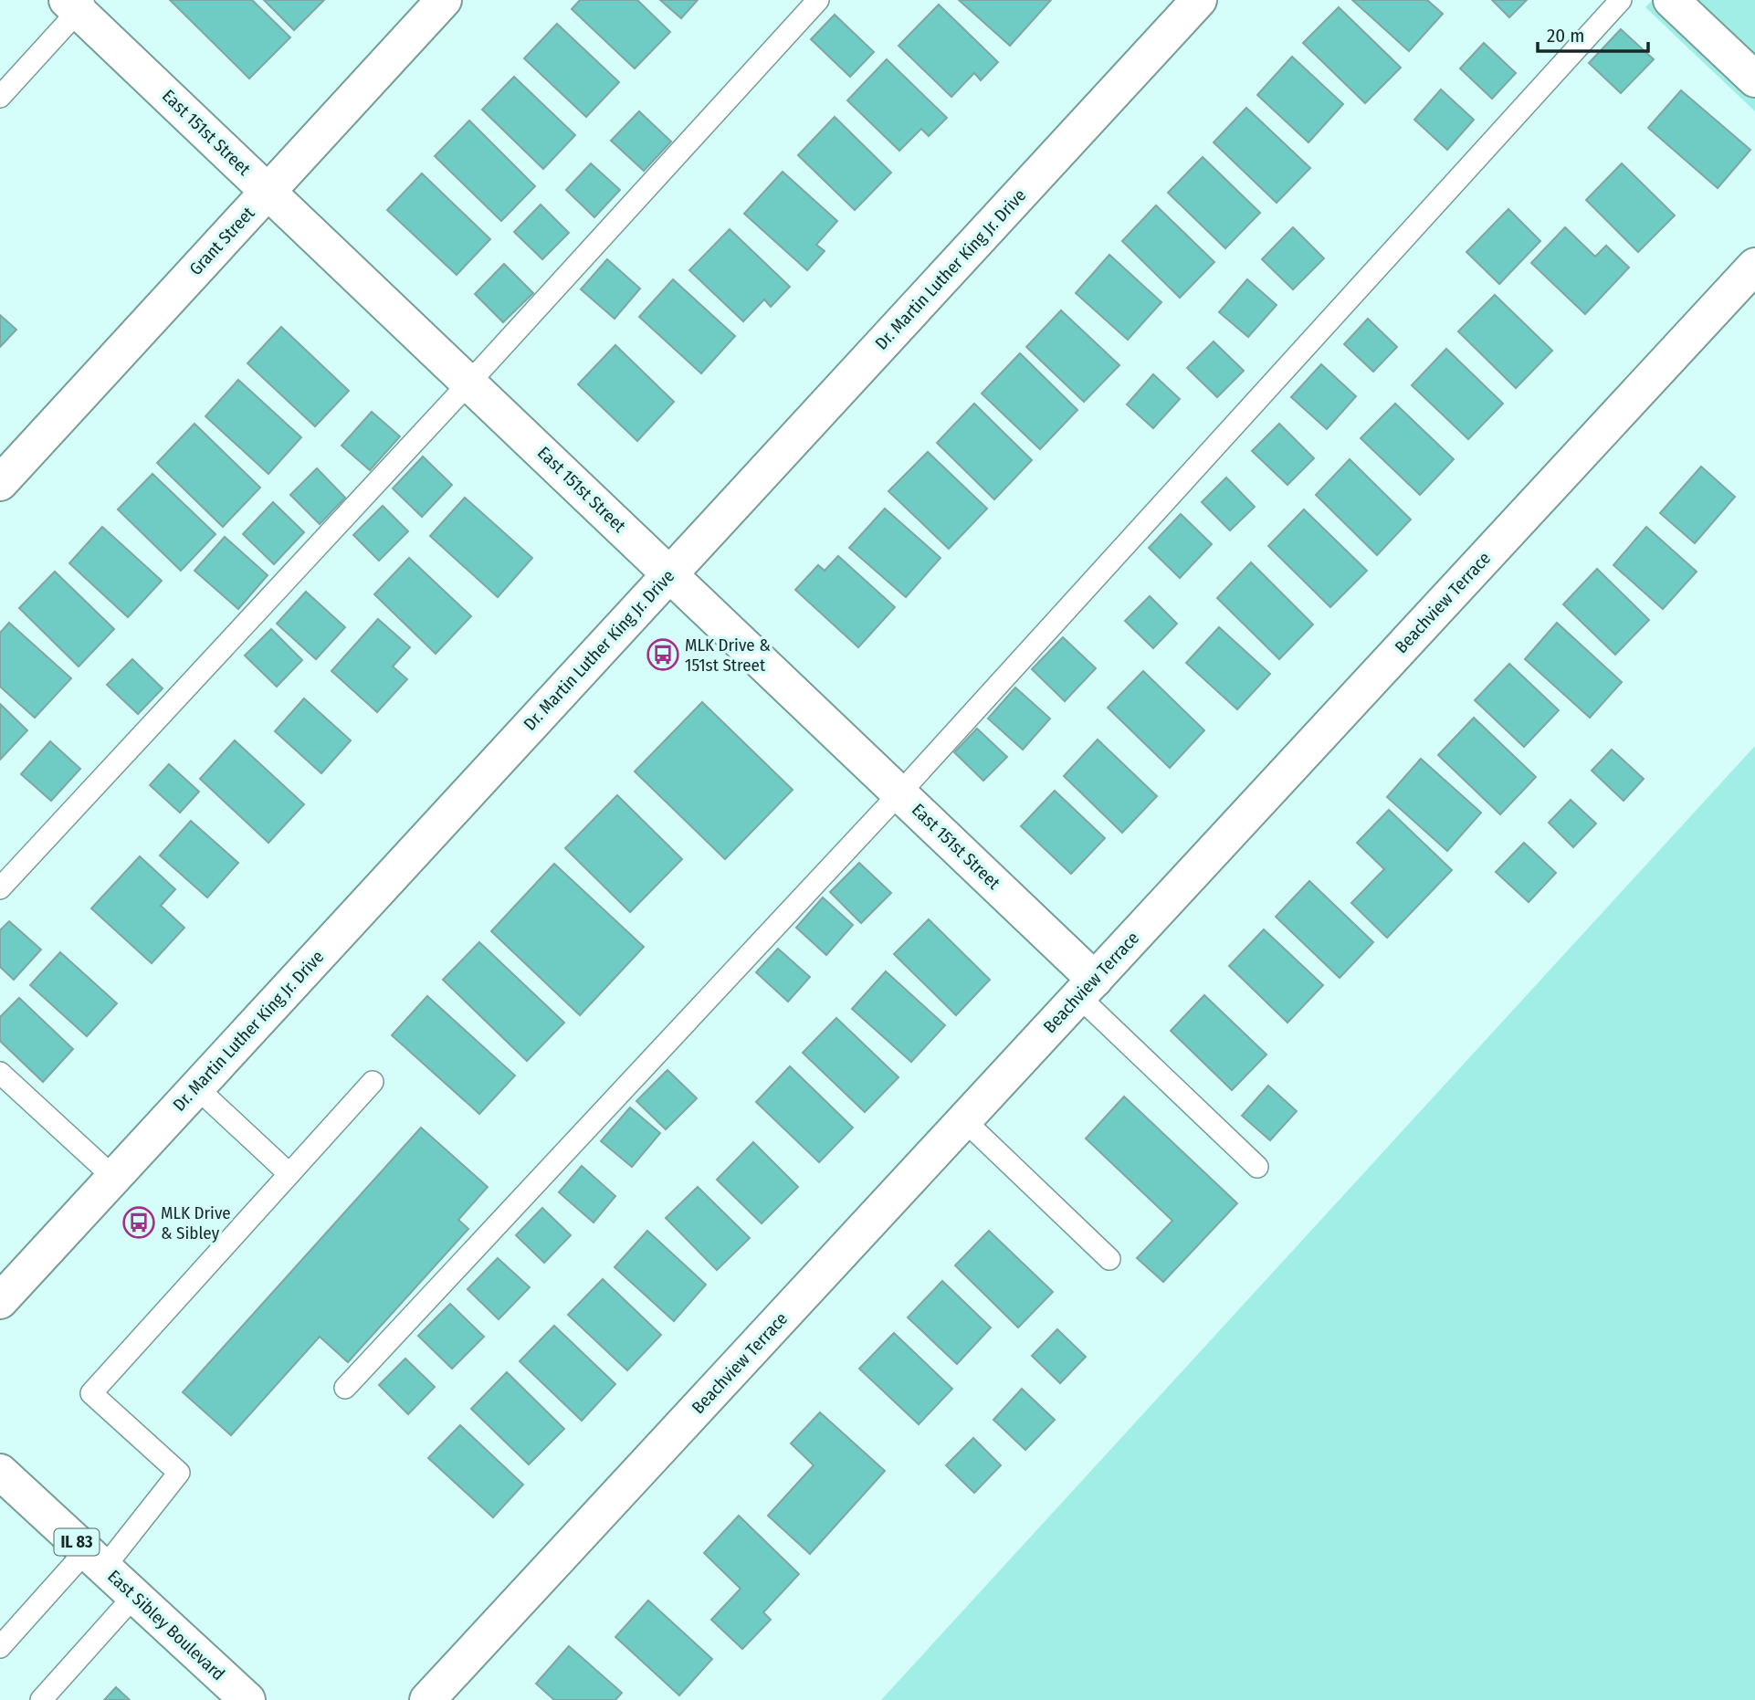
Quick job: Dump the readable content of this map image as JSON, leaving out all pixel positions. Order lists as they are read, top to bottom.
{
  "streets": {
    "street": [
      "East 151st Street",
      "Grant Street",
      "Dr. Martin Luther King Jr. Drive",
      "Beachview Terrace",
      "IL 83",
      "East Sibley Boulevard"
    ]
  },
  "crossings": [
    ["East 151st Street", "Grant Street"],
    ["East 151st Street", "Dr. Martin Luther King Jr. Drive"],
    ["East 151st Street", "Beachview Terrace"]
  ],
  "places": {
    "bus stop": ["MLK Drive & 151st Street", "MLK Drive & Sibley"]
  },
  "scale_bar": "20 m"
}
